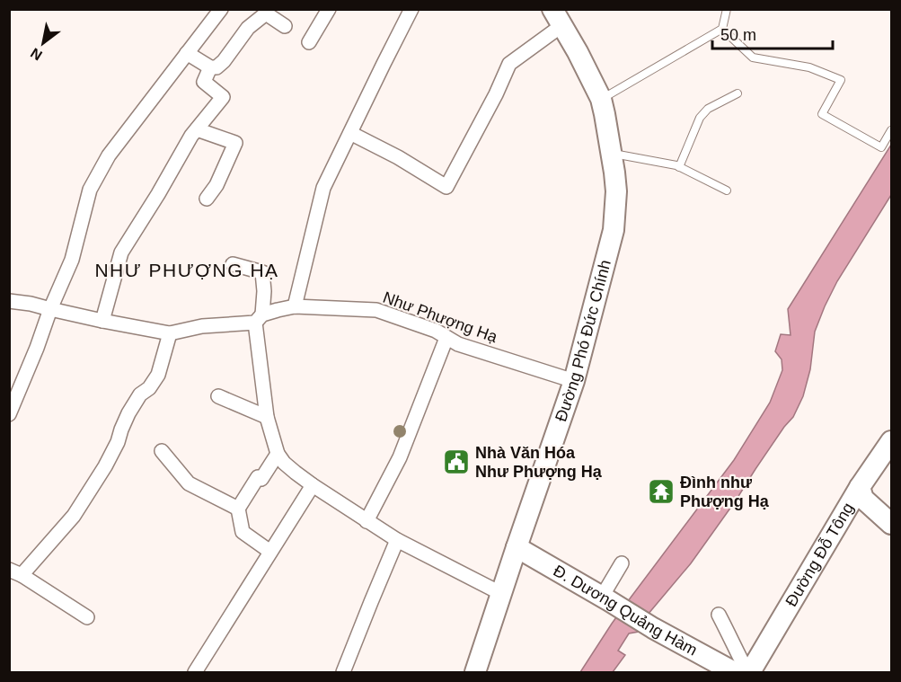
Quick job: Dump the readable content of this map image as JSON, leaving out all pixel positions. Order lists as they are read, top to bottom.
{
  "streets": {
    "main road": ["Đường Phó Đức Chính", "Đường Đỗ Tông", "Đ. Dương Quảng Hàm"],
    "street": ["Như Phượng Hạ"]
  },
  "crossings": [
    ["Như Phượng Hạ", "Đường Phó Đức Chính"],
    ["Đường Phó Đức Chính", "Đ. Dương Quảng Hàm"]
  ],
  "districts": ["NHƯ PHƯỢNG HẠ"],
  "places": {
    "public building": ["Nhà Văn Hóa Như Phượng Hạ"],
    "temple": ["Đình như Phượng Hạ"]
  },
  "scale_bar": "50 m",
  "north": "bottom left"
}
